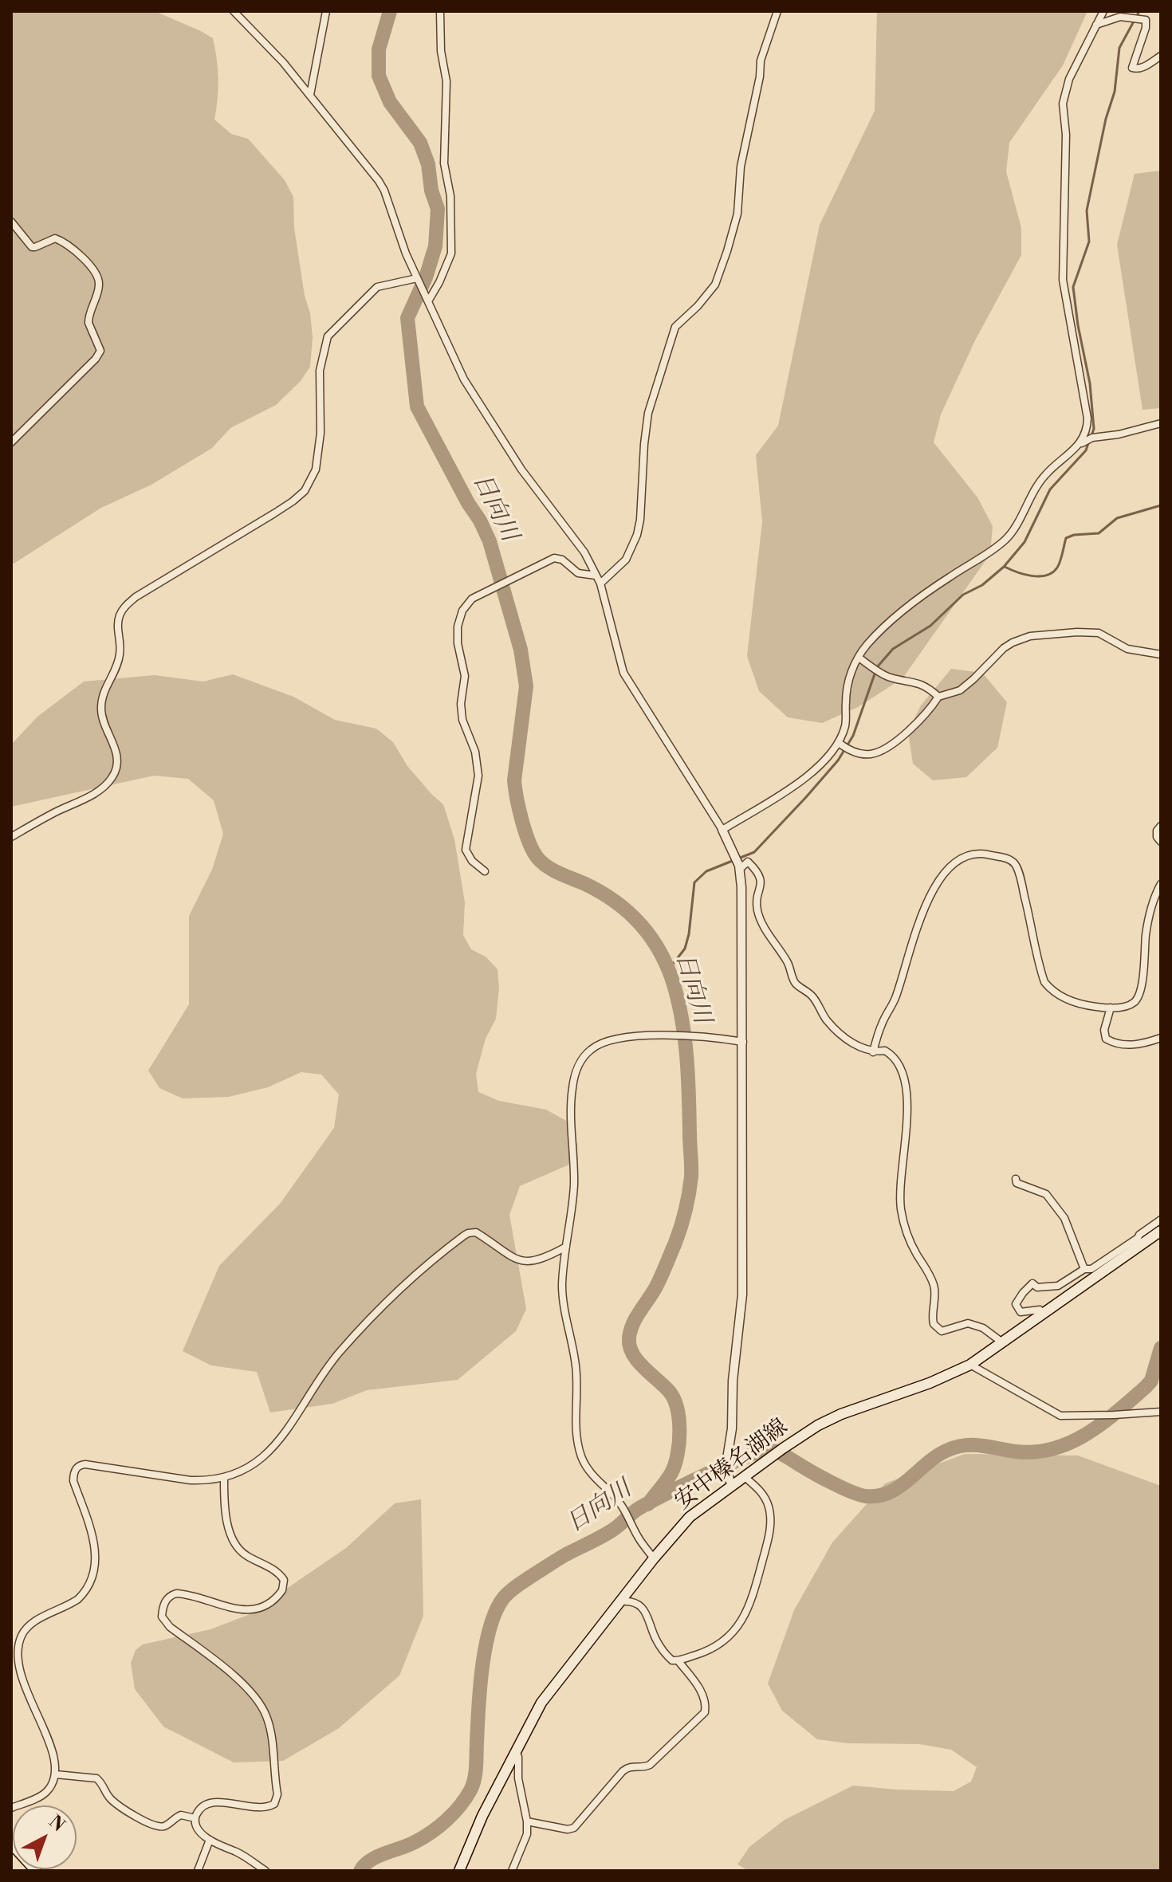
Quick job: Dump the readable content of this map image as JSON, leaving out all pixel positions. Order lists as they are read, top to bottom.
{
  "streets": {
    "main road": ["安中榛名湖線"]
  },
  "water": ["日向川"],
  "north": "top right"
}
